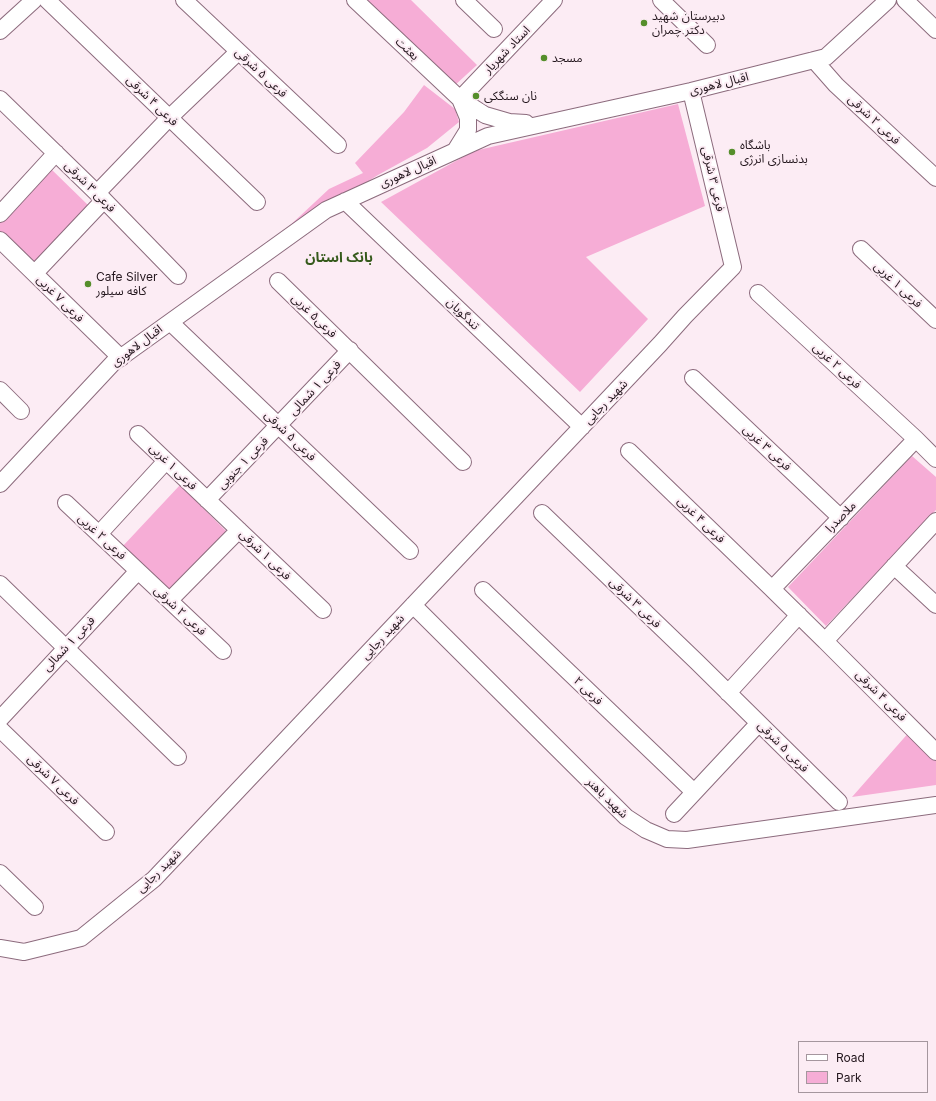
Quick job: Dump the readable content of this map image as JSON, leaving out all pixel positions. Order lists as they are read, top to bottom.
{
  "streets": {
    "street": [
      "بعثت",
      "استاد شهریار",
      "فرعی ۵ شرقی",
      "اقبال لاهوری",
      "فرعی ۴ شرقی",
      "فرعی ۲ شرقی",
      "فرعی ۳ شرقی",
      "فرعی ۱ غربی",
      "فرعی ۷ غربی",
      "تندگویان",
      "فرعی۵ غربی",
      "فرعی ۲ غربی",
      "فرعی ۱ شمالی",
      "شهید رجایی",
      "فرعی ۳ غربی",
      "فرعی ۱ جنوبی",
      "ملاصدرا",
      "فرعی ۴ غربی",
      "فرعی ۱ شرقی",
      "فرعی ۲",
      "فرعی ۷ شرقی",
      "شهید باهنر"
    ]
  },
  "crossings": [
    ["بعثت", "استاد شهریار"],
    ["فرعی ۵ شرقی", "اقبال لاهوری"],
    ["فرعی ۵ شرقی", "فرعی ۳ شرقی"],
    ["فرعی ۵ شرقی", "فرعی ۱ شمالی"],
    ["فرعی ۵ شرقی", "فرعی ۱ جنوبی"],
    ["اقبال لاهوری", "فرعی ۲ شرقی"],
    ["اقبال لاهوری", "فرعی ۳ شرقی"],
    ["اقبال لاهوری", "فرعی ۷ غربی"],
    ["اقبال لاهوری", "تندگویان"],
    ["فرعی ۲ شرقی", "فرعی ۲ غربی"],
    ["فرعی ۲ شرقی", "فرعی ۱ شمالی"],
    ["فرعی ۳ شرقی", "شهید رجایی"],
    ["فرعی ۱ غربی", "فرعی ۱ جنوبی"],
    ["فرعی ۱ غربی", "فرعی ۱ شرقی"],
    ["تندگویان", "شهید رجایی"],
    ["فرعی۵ غربی", "فرعی ۱ شمالی"],
    ["فرعی ۲ غربی", "فرعی ۱ شمالی"],
    ["فرعی ۲ غربی", "ملاصدرا"],
    ["فرعی ۱ شمالی", "فرعی ۱ جنوبی"],
    ["شهید رجایی", "شهید باهنر"],
    ["فرعی ۳ غربی", "ملاصدرا"],
    ["فرعی ۱ جنوبی", "فرعی ۱ شرقی"],
    ["ملاصدرا", "فرعی ۴ غربی"]
  ],
  "districts": ["بانک استان"],
  "places": [
    "دبیرستان شهید دکتر چمران",
    "مسجد",
    "نان سنگکی",
    "باشگاه بدنسازی انرژی",
    "Cafe Silver کافه سیلور"
  ],
  "legend": ["Road", "Park"]
}
